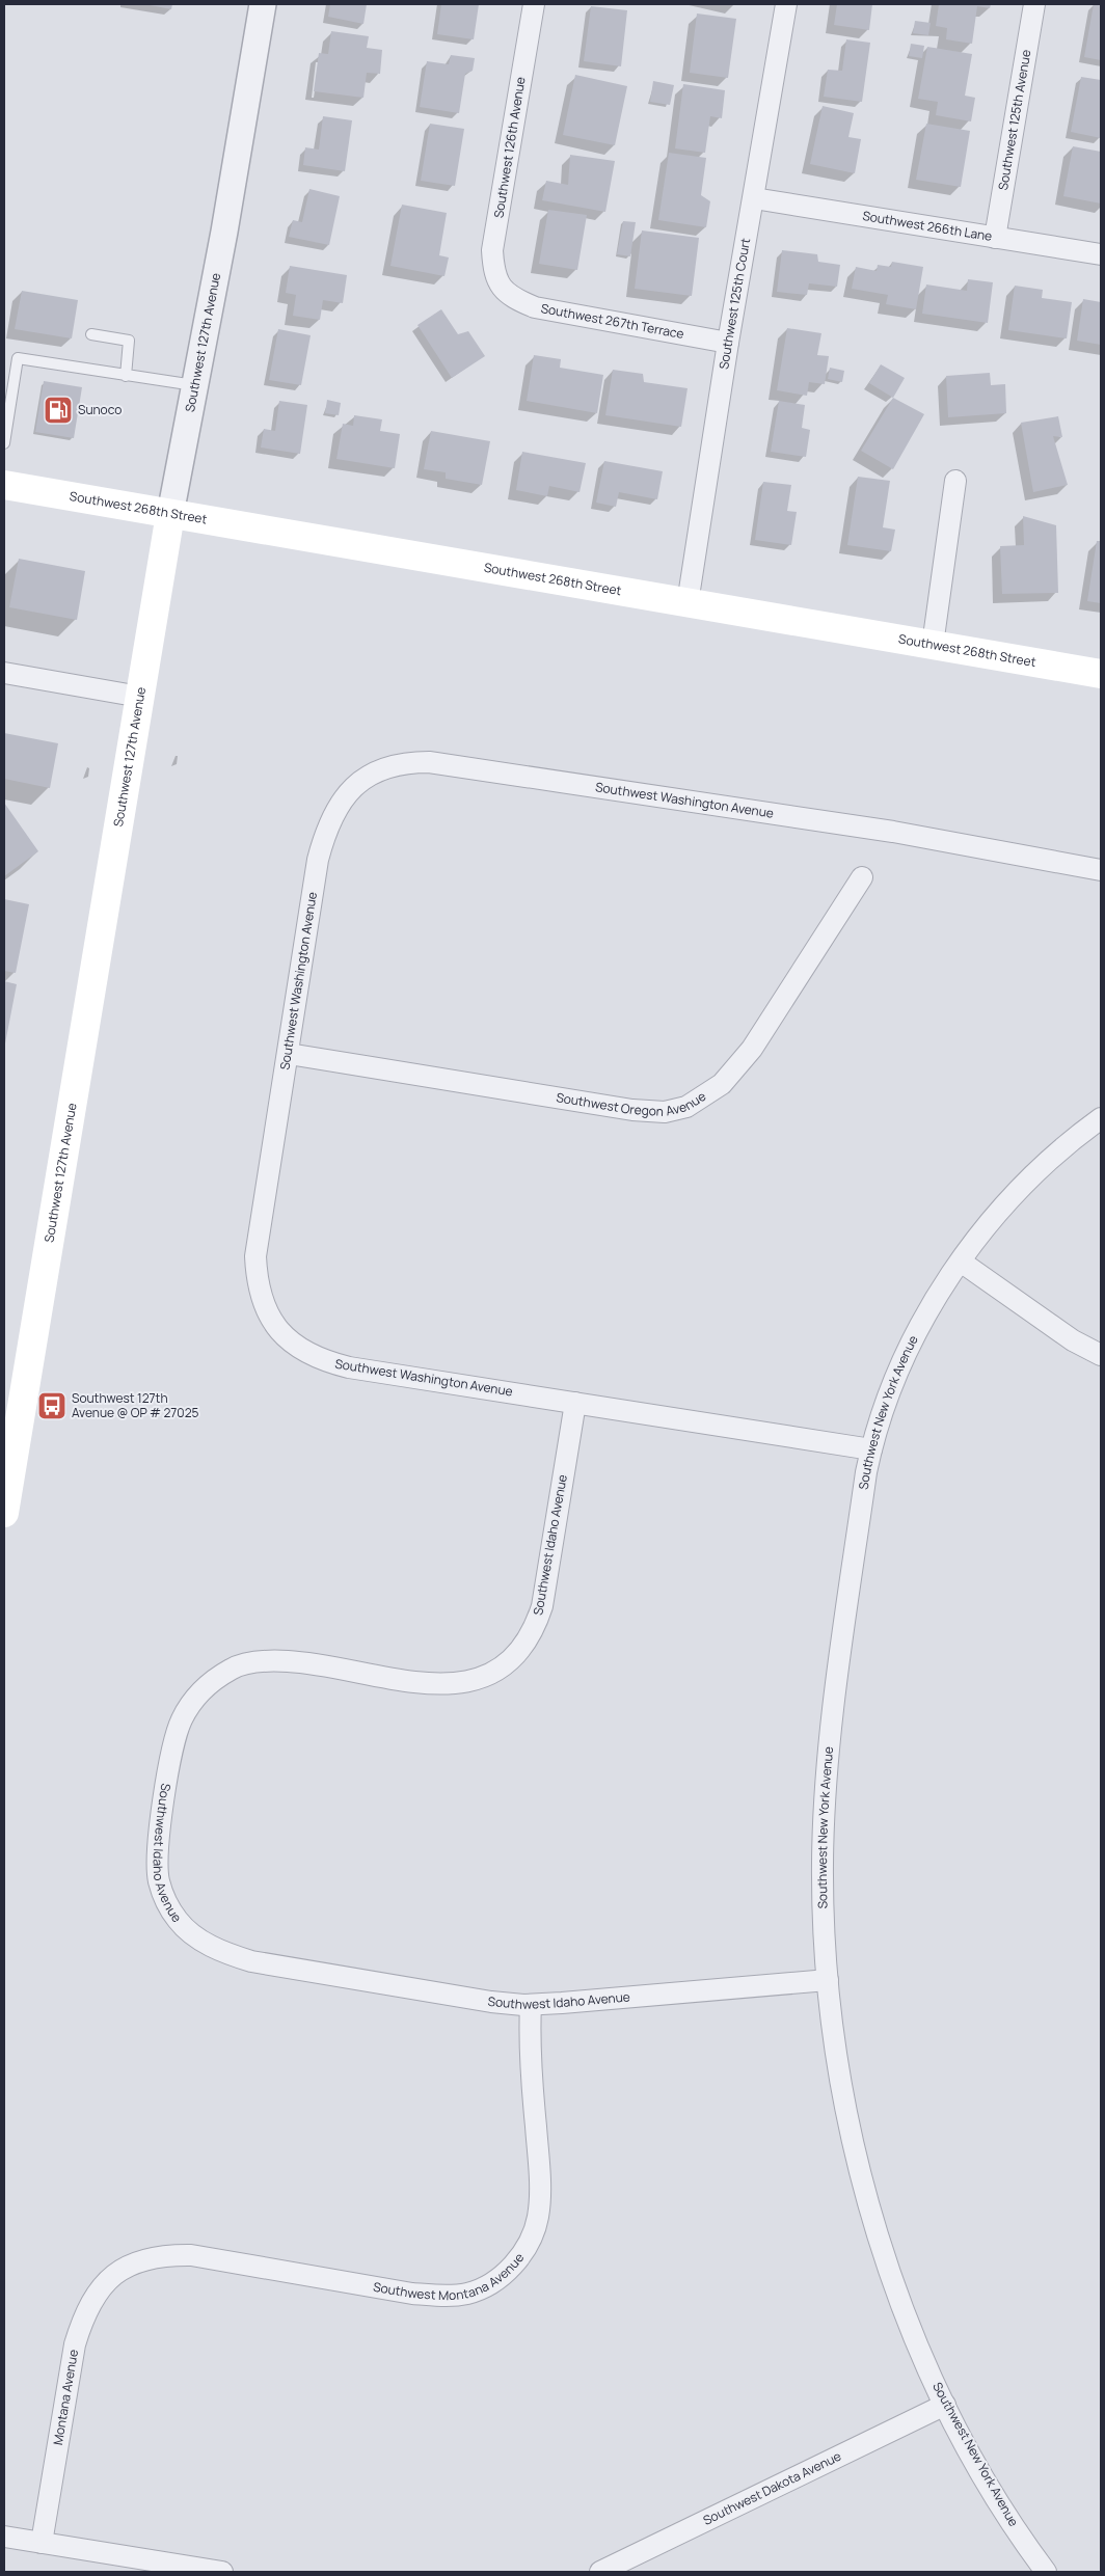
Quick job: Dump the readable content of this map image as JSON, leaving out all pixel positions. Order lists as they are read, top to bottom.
{
  "streets": {
    "main road": ["Southwest 127th Avenue", "Southwest 268th Street"],
    "street": [
      "Southwest 125th Avenue",
      "Southwest 126th Avenue",
      "Southwest 266th Lane",
      "Southwest 125th Court",
      "Southwest 267th Terrace",
      "Southwest Washington Avenue",
      "Southwest Oregon Avenue",
      "Southwest New York Avenue",
      "Southwest Idaho Avenue",
      "Southwest Montana Avenue",
      "Montana Avenue",
      "Southwest Dakota Avenue"
    ]
  },
  "crossings": [
    ["Southwest 125th Avenue", "Southwest 266th Lane"],
    ["Southwest 126th Avenue", "Southwest 267th Terrace"],
    ["Southwest 266th Lane", "Southwest 125th Court"],
    ["Southwest 125th Court", "Southwest 267th Terrace"],
    ["Southwest 125th Court", "Southwest 268th Street"],
    ["Southwest 127th Avenue", "Southwest 268th Street"],
    ["Southwest Washington Avenue", "Southwest Oregon Avenue"],
    ["Southwest Washington Avenue", "Southwest New York Avenue"],
    ["Southwest Washington Avenue", "Southwest Idaho Avenue"],
    ["Southwest New York Avenue", "Southwest Idaho Avenue"],
    ["Southwest New York Avenue", "Southwest Dakota Avenue"],
    ["Southwest Idaho Avenue", "Southwest Montana Avenue"],
    ["Southwest Montana Avenue", "Montana Avenue"]
  ],
  "places": {
    "fuel station": ["Sunoco"],
    "bus stop": ["Southwest 127th Avenue @ OP # 27025"]
  }
}
